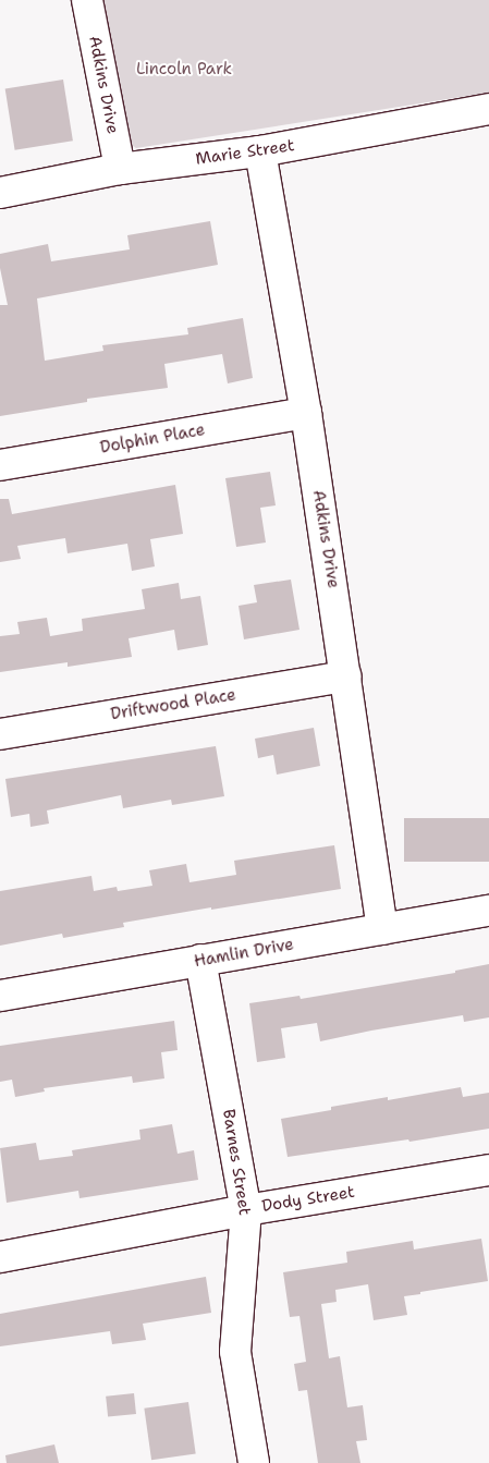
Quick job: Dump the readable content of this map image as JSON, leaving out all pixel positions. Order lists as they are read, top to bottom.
{
  "streets": {
    "street": [
      "Adkins Drive",
      "Marie Street",
      "Dolphin Place",
      "Driftwood Place",
      "Hamlin Drive",
      "Barnes Street",
      "Dody Street"
    ]
  },
  "crossings": [
    ["Adkins Drive", "Marie Street"],
    ["Adkins Drive", "Dolphin Place"],
    ["Adkins Drive", "Driftwood Place"],
    ["Adkins Drive", "Hamlin Drive"],
    ["Hamlin Drive", "Barnes Street"],
    ["Barnes Street", "Dody Street"]
  ],
  "parks": ["Lincoln Park"]
}
